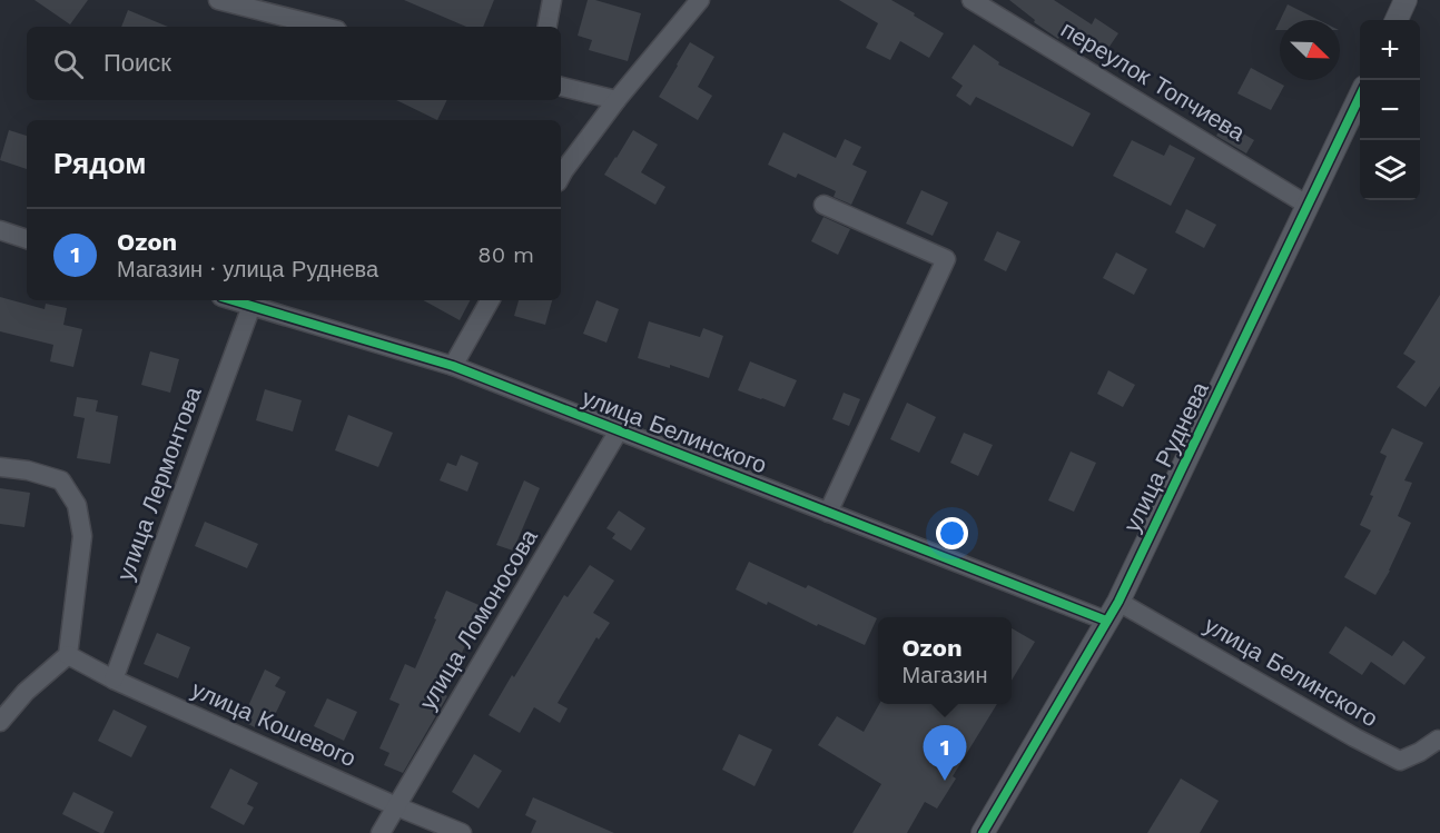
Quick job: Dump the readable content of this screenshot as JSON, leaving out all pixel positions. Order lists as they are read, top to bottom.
{
  "streets": {
    "street": [
      "переулок Топчиева",
      "улица Белинского",
      "улица Руднева",
      "улица Лермонтова",
      "улица Ломоносова",
      "улица Кошевого"
    ]
  },
  "crossings": [
    ["переулок Топчиева", "улица Руднева"],
    ["улица Белинского", "улица Руднева"],
    ["улица Белинского", "улица Лермонтова"],
    ["улица Белинского", "улица Ломоносова"],
    ["улица Лермонтова", "улица Кошевого"],
    ["улица Ломоносова", "улица Кошевого"]
  ],
  "north": "bottom right",
  "page": {
    "map_buttons": ["+", "−"],
    "search": "Поиск",
    "heading": "Рядом",
    "list": [
      {
        "mark": "1",
        "name": "Ozon",
        "note": "Магазин · улица Руднева",
        "value": "80 m"
      }
    ],
    "popup": ["Ozon", "Магазин"],
    "pins": "1"
  }
}
